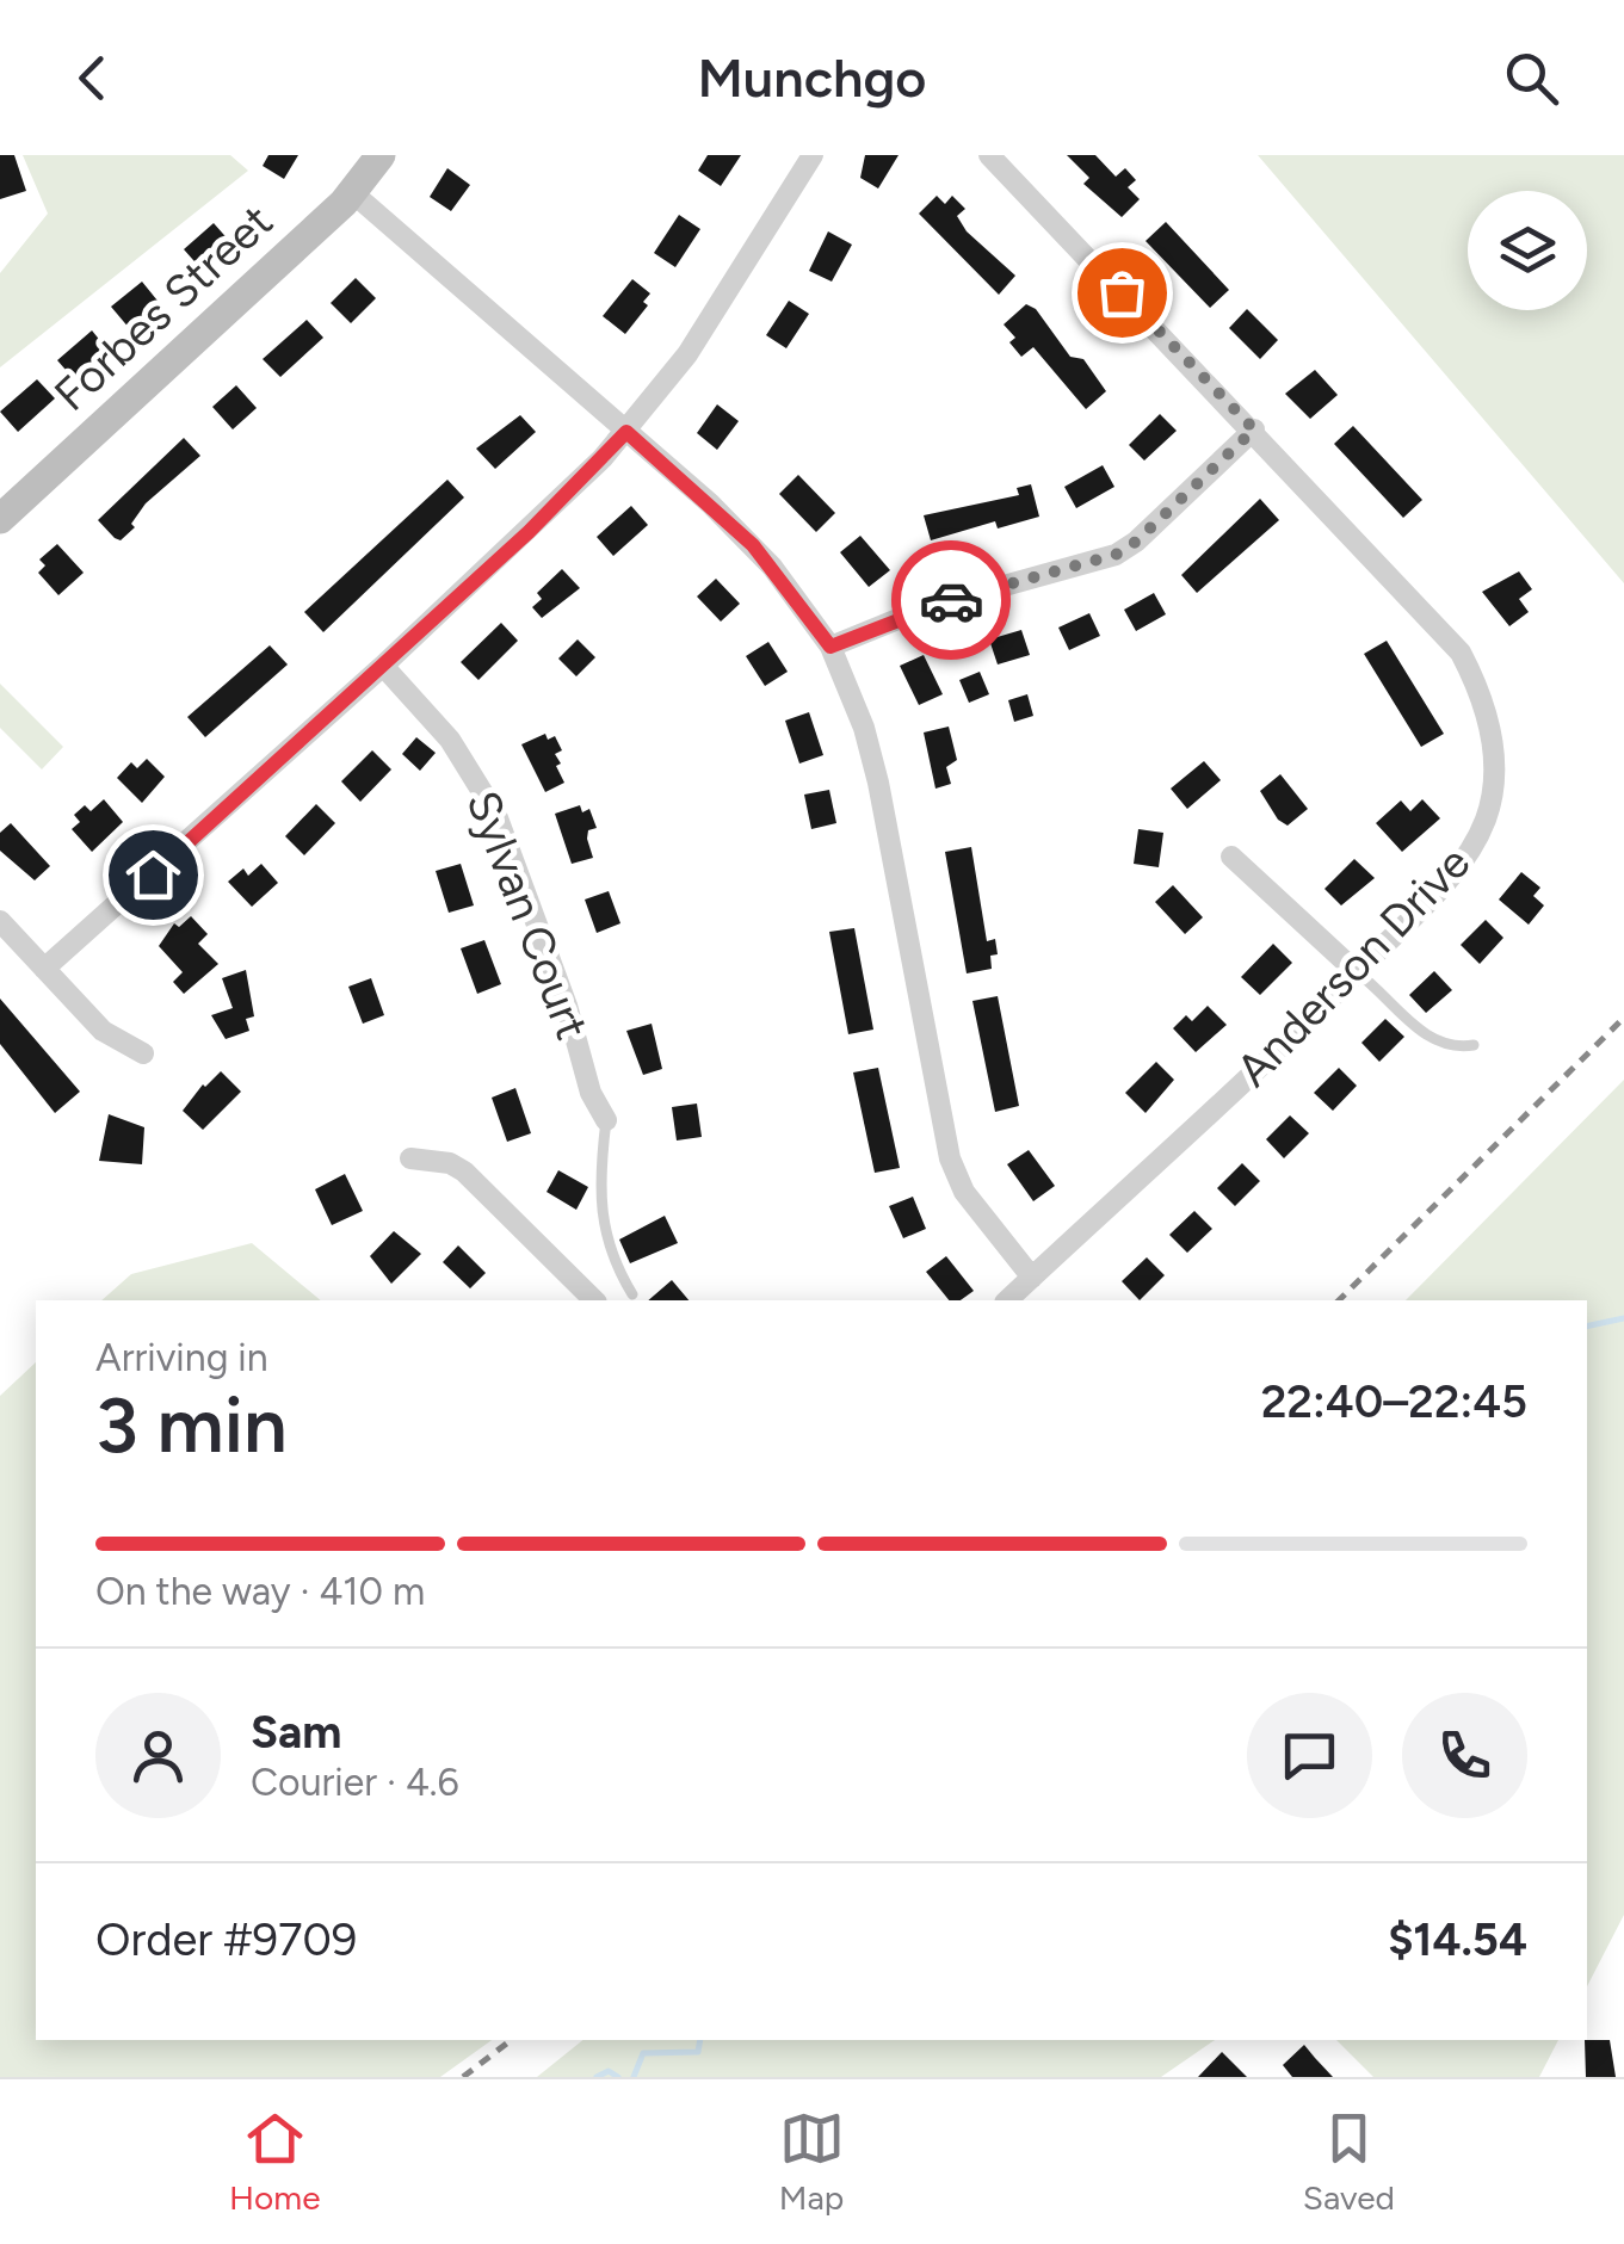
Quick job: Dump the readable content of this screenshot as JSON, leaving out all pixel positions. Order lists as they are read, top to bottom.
{
  "streets": {
    "street": ["Forbes Street", "Sylvan Court", "Anderson Drive"]
  },
  "page": {
    "header": "Munchgo",
    "heading": ["3 min", "Arriving in", "22:40–22:45"],
    "panel": [
      "Sam",
      "Courier · 4.6",
      "Order #9709",
      "$14.54"
    ],
    "bar": "On the way · 410 m",
    "tabs": ["Home", "Map", "Saved"]
  }
}
